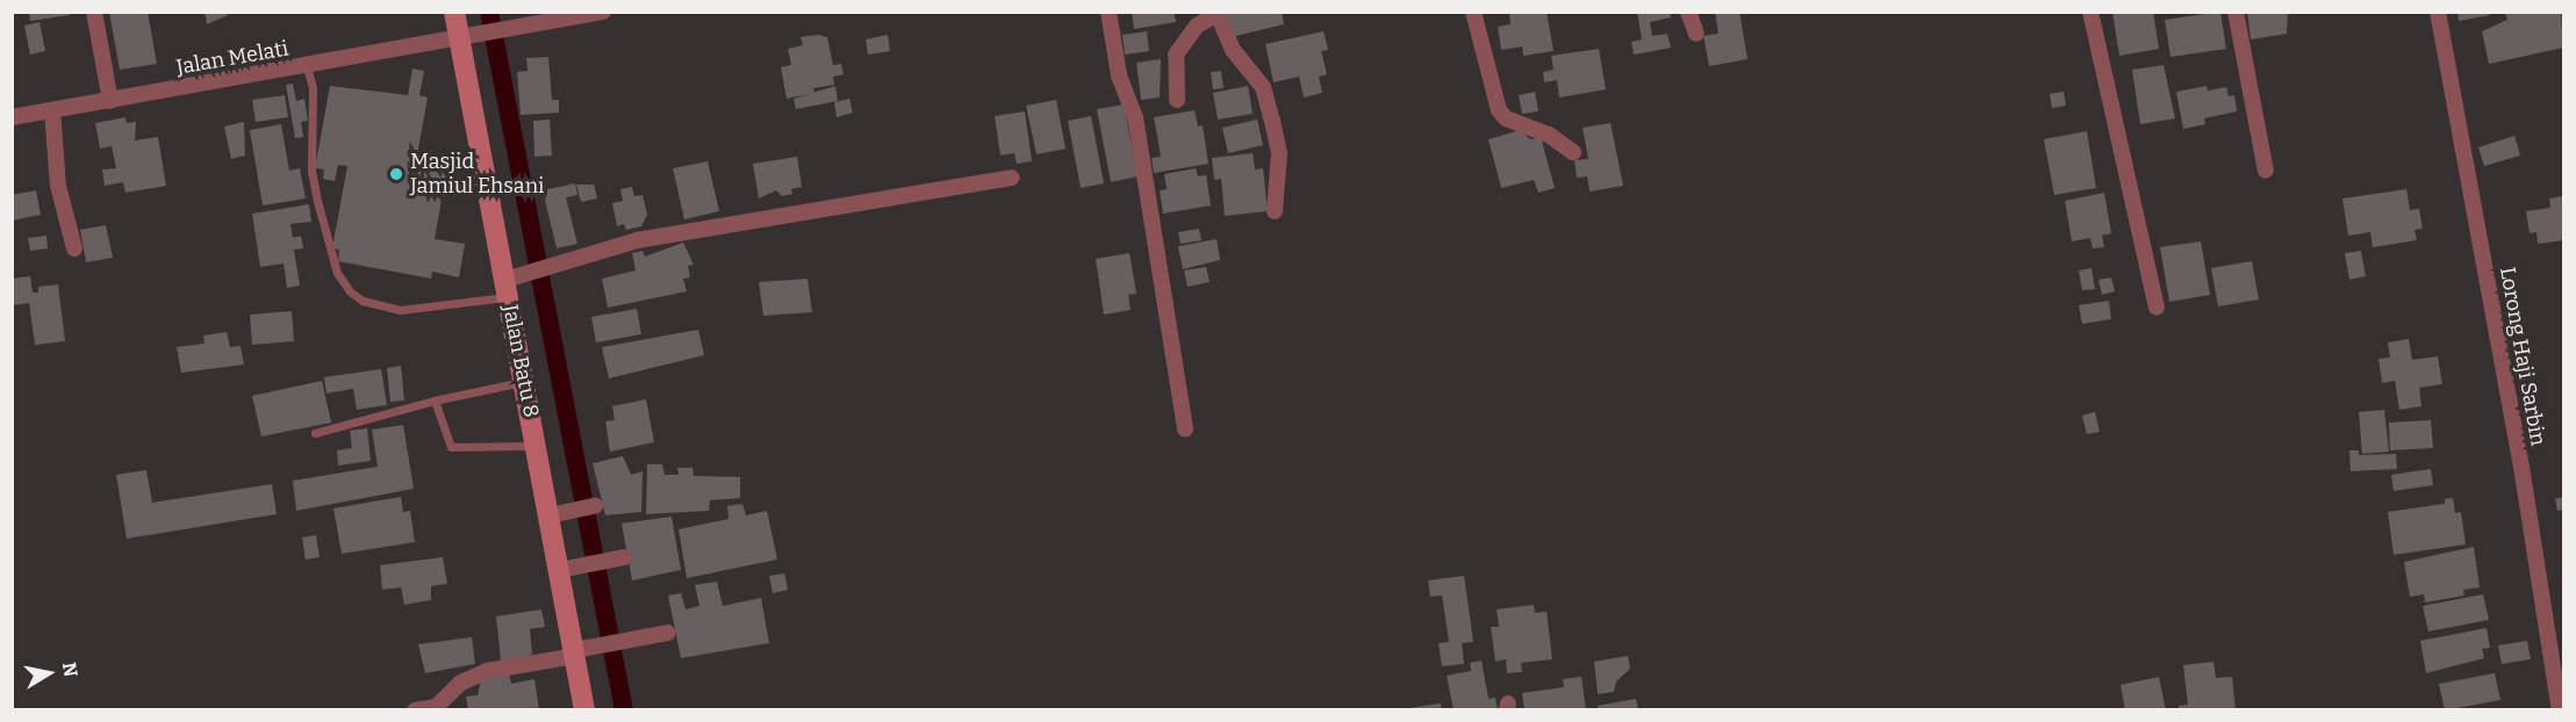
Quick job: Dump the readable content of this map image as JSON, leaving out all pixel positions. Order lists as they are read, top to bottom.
{
  "streets": {
    "street": ["Jalan Melati", "Lorong Haji Sarbin", "Jalan Batu 8"]
  },
  "crossings": [
    ["Jalan Melati", "Jalan Batu 8"]
  ],
  "places": ["Masjid Jamiul Ehsani"],
  "north": "right"
}
